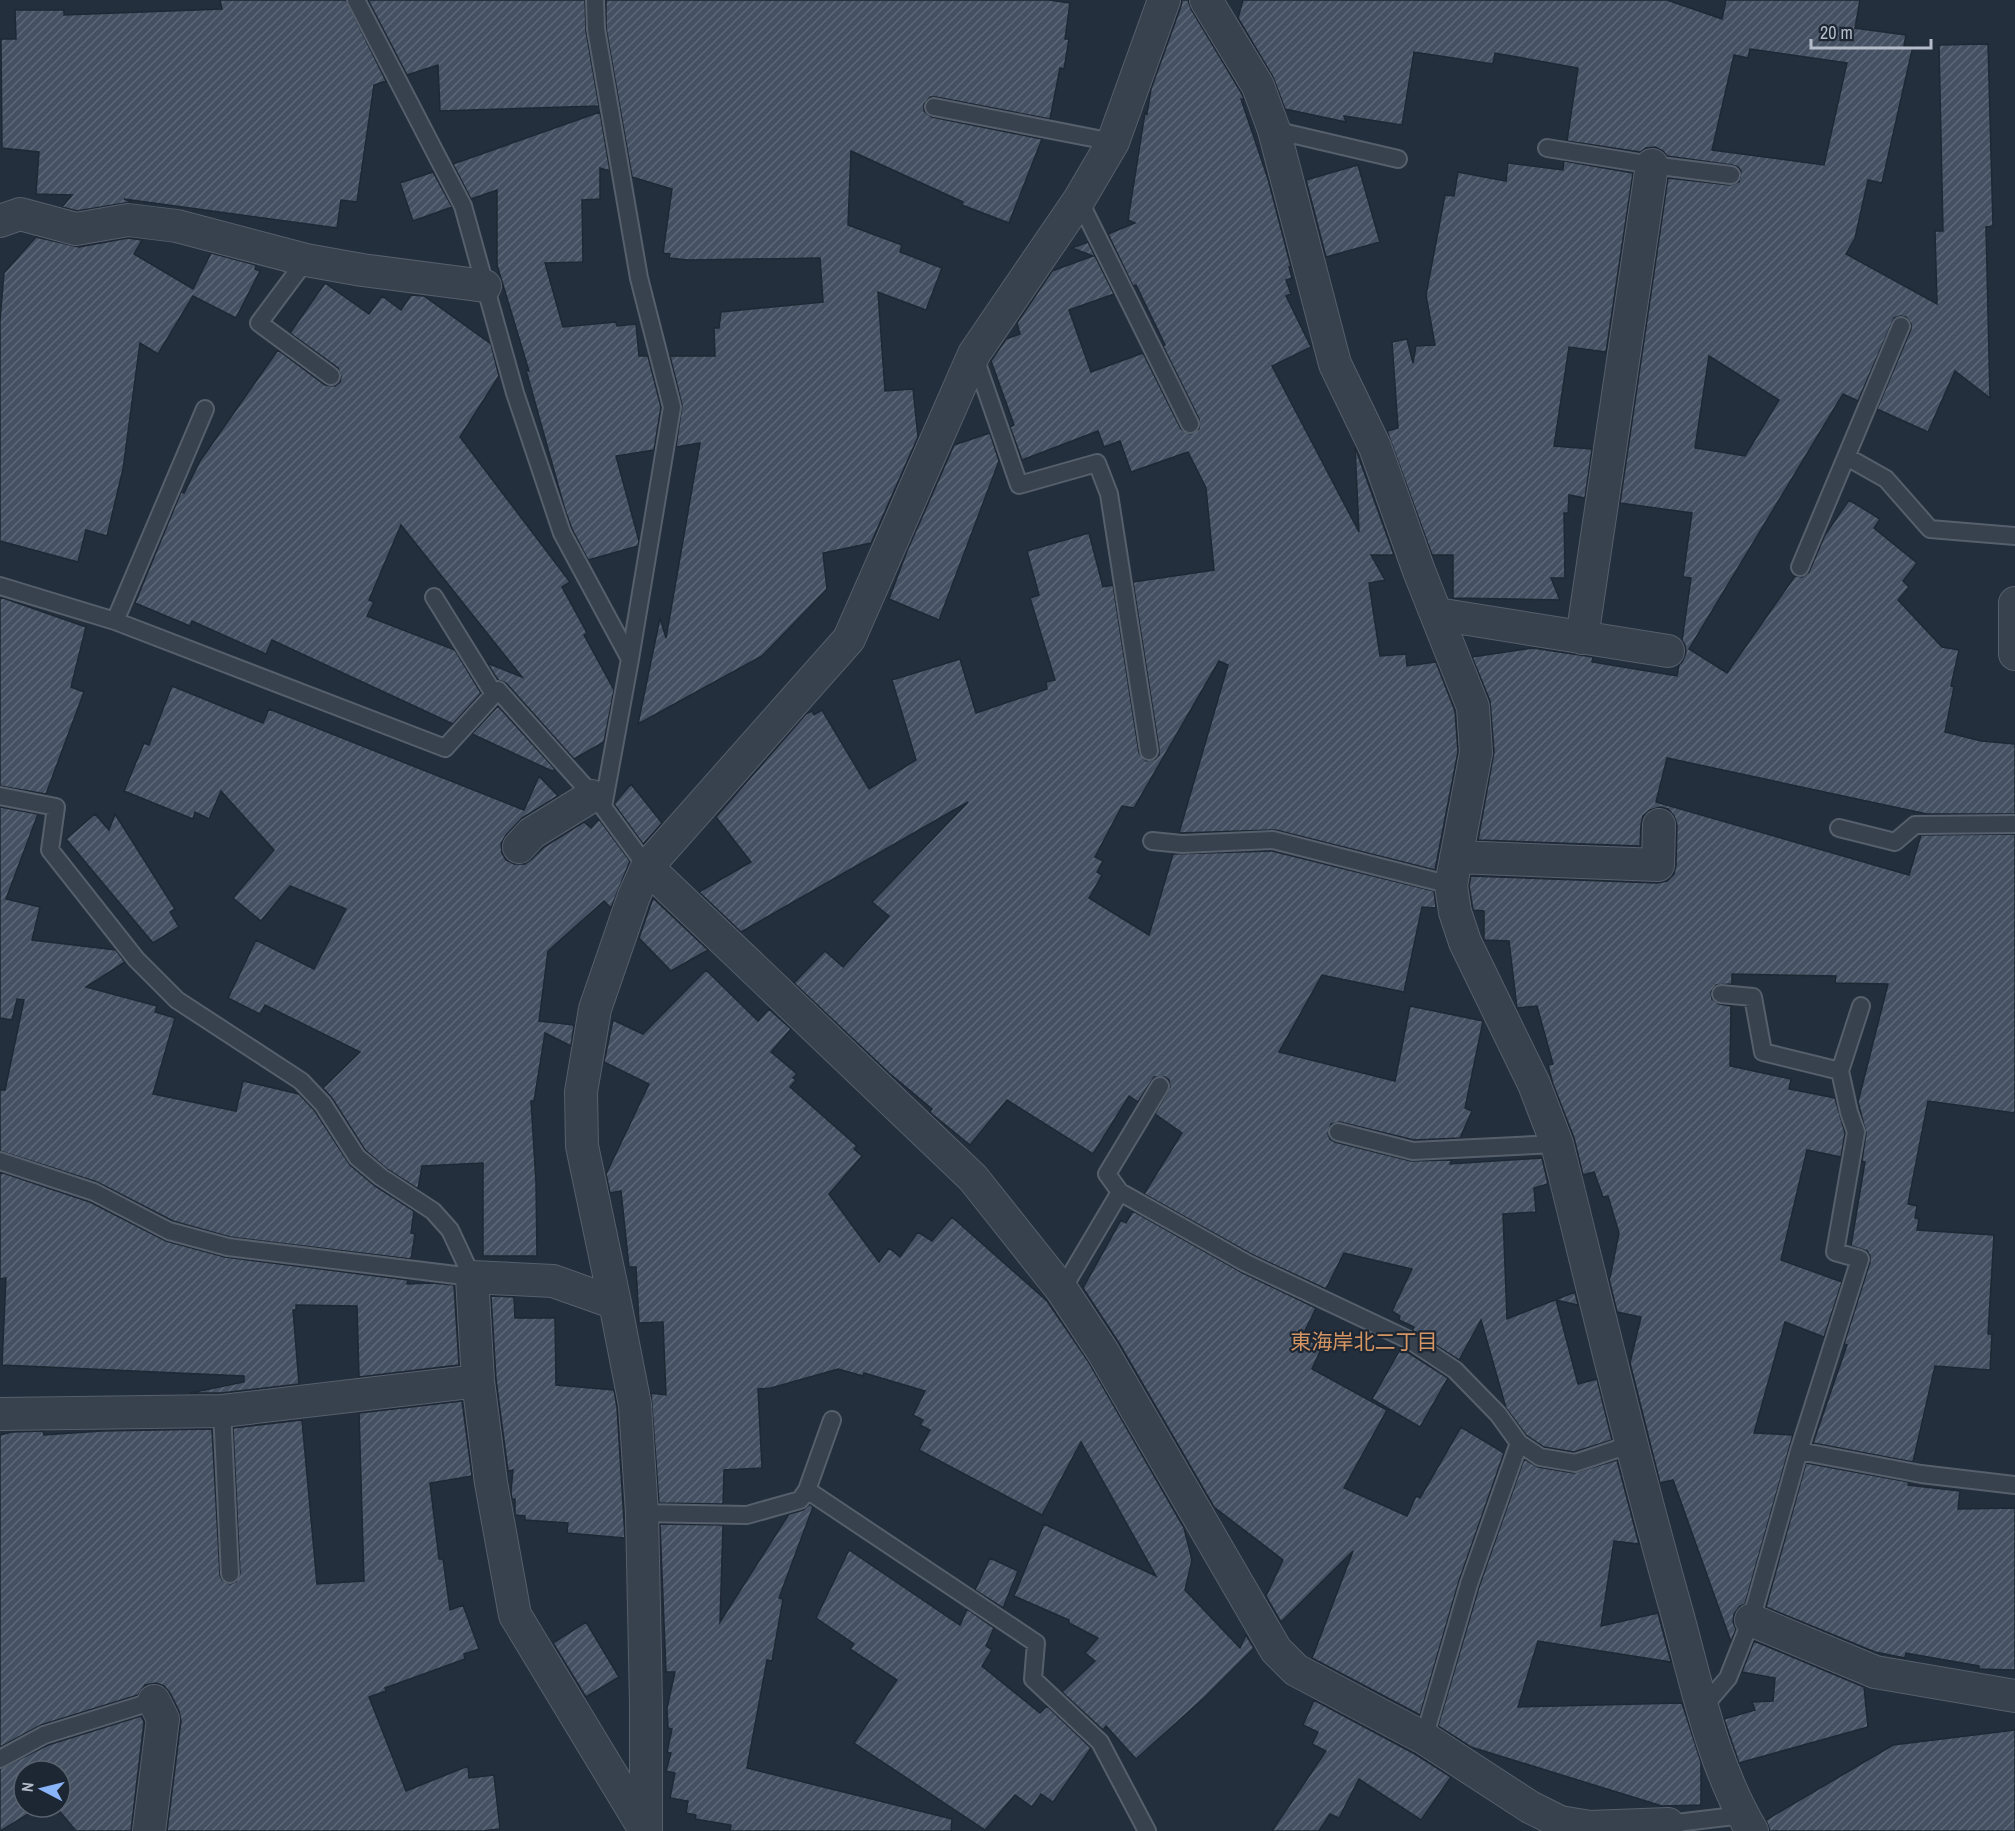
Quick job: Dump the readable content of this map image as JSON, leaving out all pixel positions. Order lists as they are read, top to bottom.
{
  "districts": ["東海岸北二丁目"],
  "scale_bar": "20 m",
  "north": "left"
}
